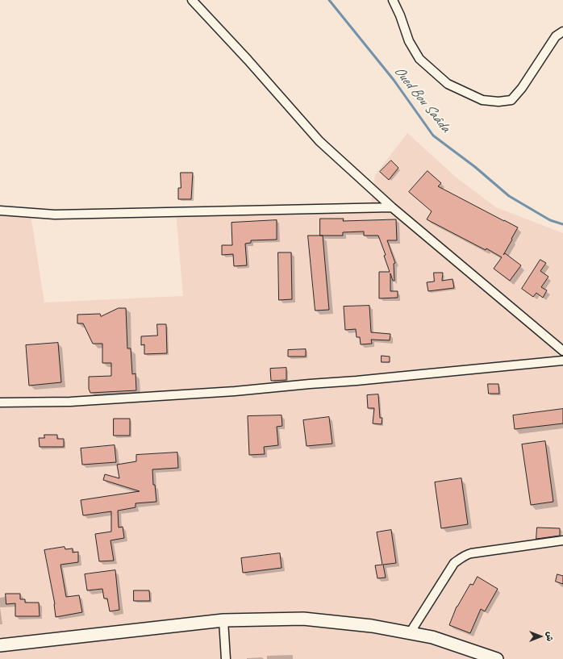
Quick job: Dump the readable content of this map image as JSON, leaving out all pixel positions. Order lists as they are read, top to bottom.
{
  "water": ["Oued Bou Saâda"],
  "north": "right"
}
